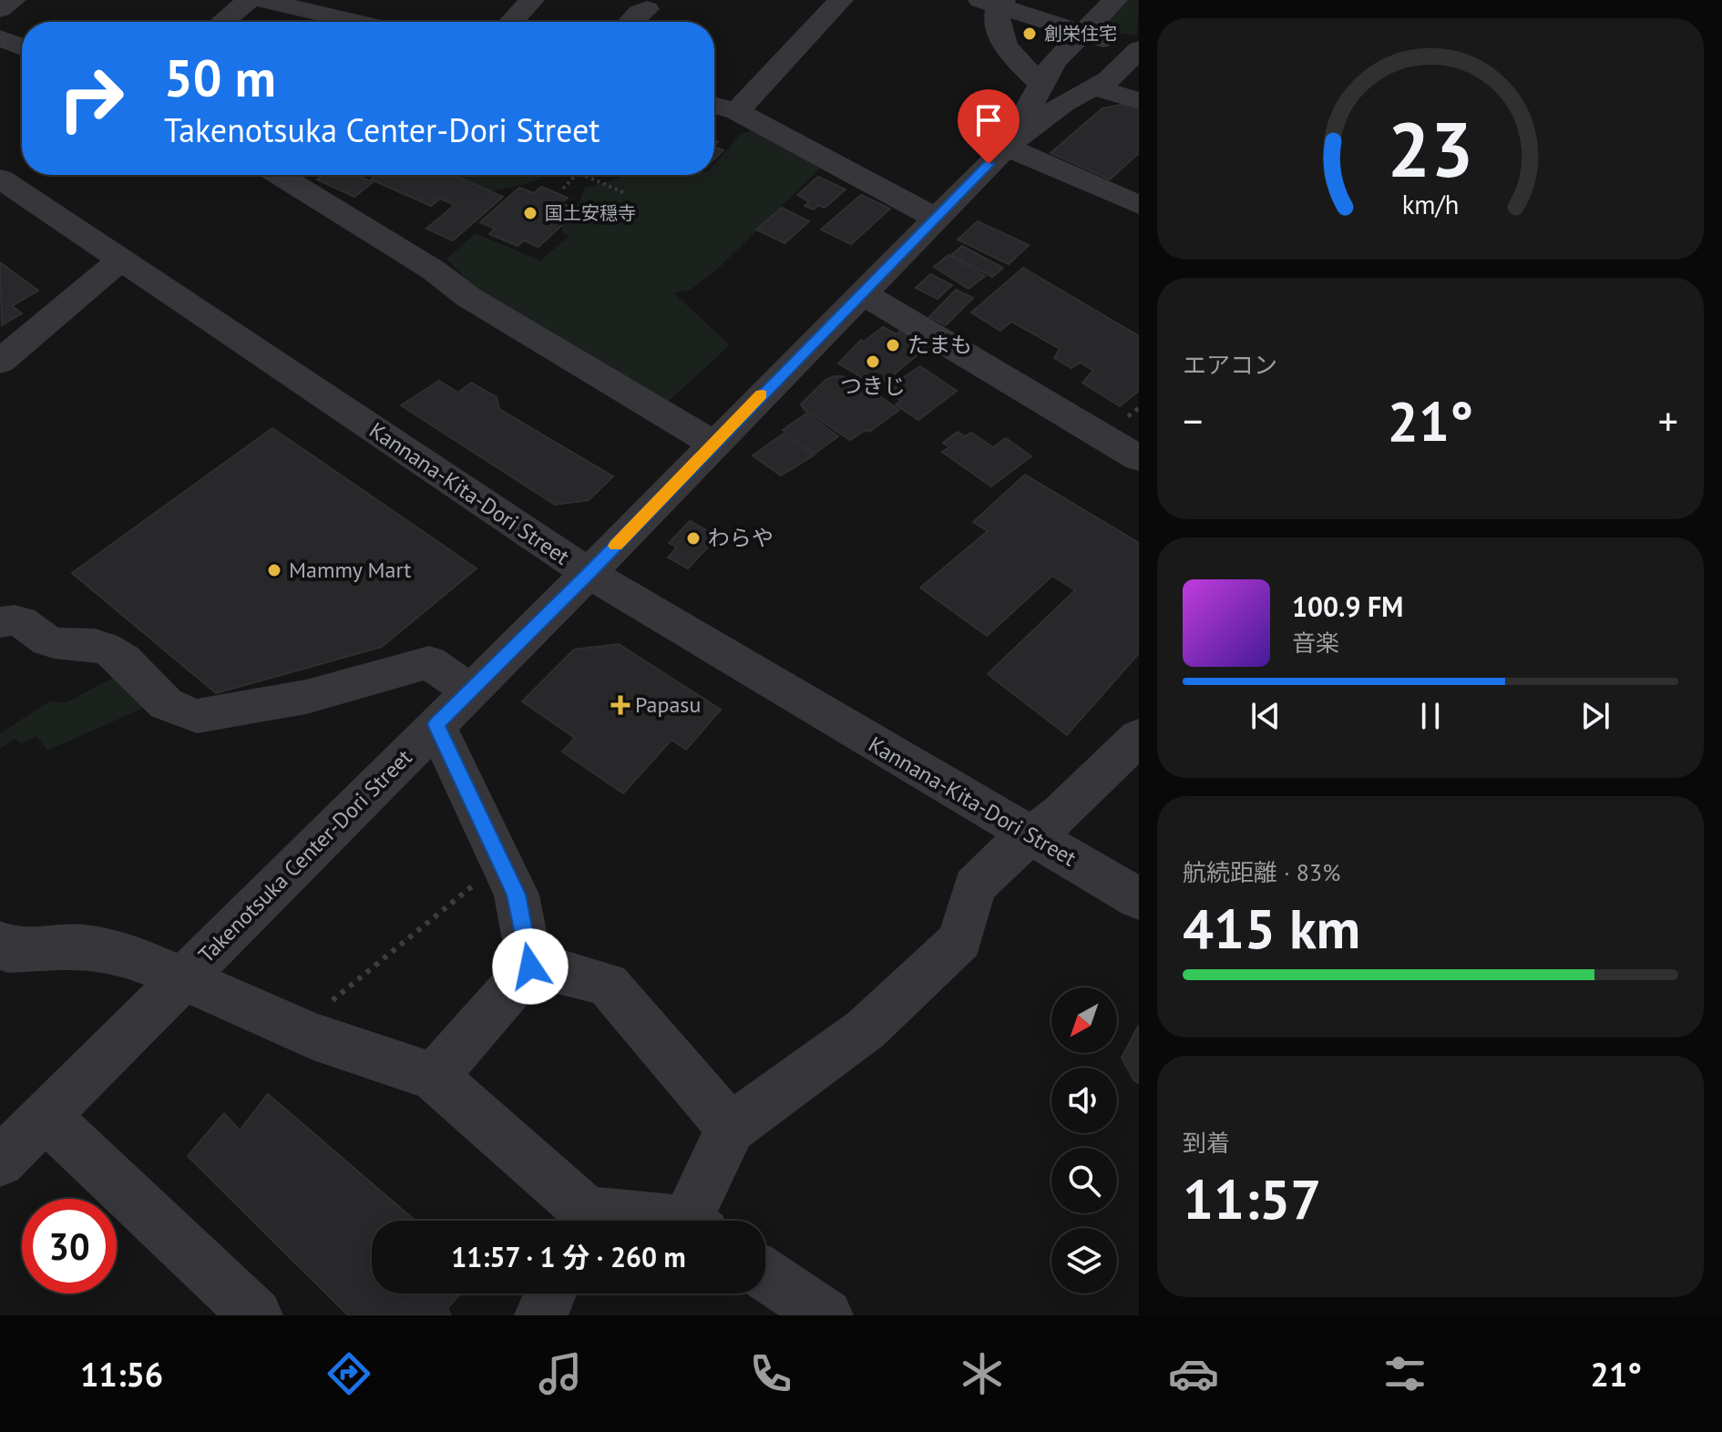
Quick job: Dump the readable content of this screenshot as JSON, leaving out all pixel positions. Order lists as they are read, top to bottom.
{
  "streets": {
    "street": ["Kannana-Kita-Dori Street", "Takenotsuka Center-Dori Street"]
  },
  "crossings": [
    ["Kannana-Kita-Dori Street", "Takenotsuka Center-Dori Street"]
  ],
  "places": {
    "other": [
      "創栄住宅",
      "国土安穏寺",
      "たまも",
      "つきじ",
      "わらや",
      "Mammy Mart"
    ],
    "health": ["Papasu"]
  },
  "north": "bottom left",
  "page": {
    "turn": ["50 m", "Takenotsuka Center-Dori Street"],
    "tile": [
      "エアコン",
      ["航続距離 · 83%", "415 km"],
      ["到着", "11:57"]
    ],
    "heat": ["−", "21°", "+"],
    "song": ["100.9 FM", "音楽"],
    "limit": "30",
    "trip": "11:57 · 1 分 · 260 m",
    "tabs": ["11:56", "21°"],
    "gauge": ["23", "km/h"]
  }
}
